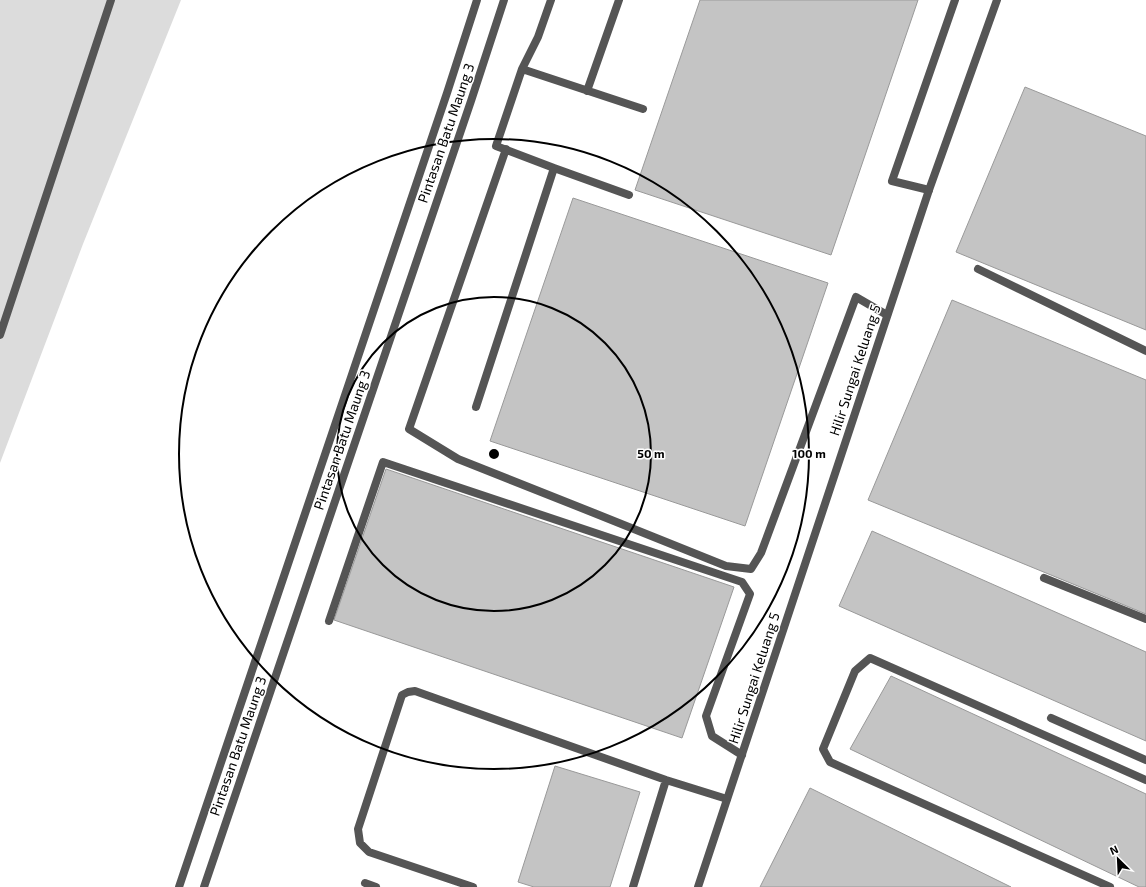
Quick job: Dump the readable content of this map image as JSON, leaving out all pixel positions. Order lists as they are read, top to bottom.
{
  "streets": {
    "street": ["Pintasan Batu Maung 3", "Hilir Sungai Keluang 5"]
  },
  "north": "top left",
  "rings": ["50 m", "100 m"]
}
